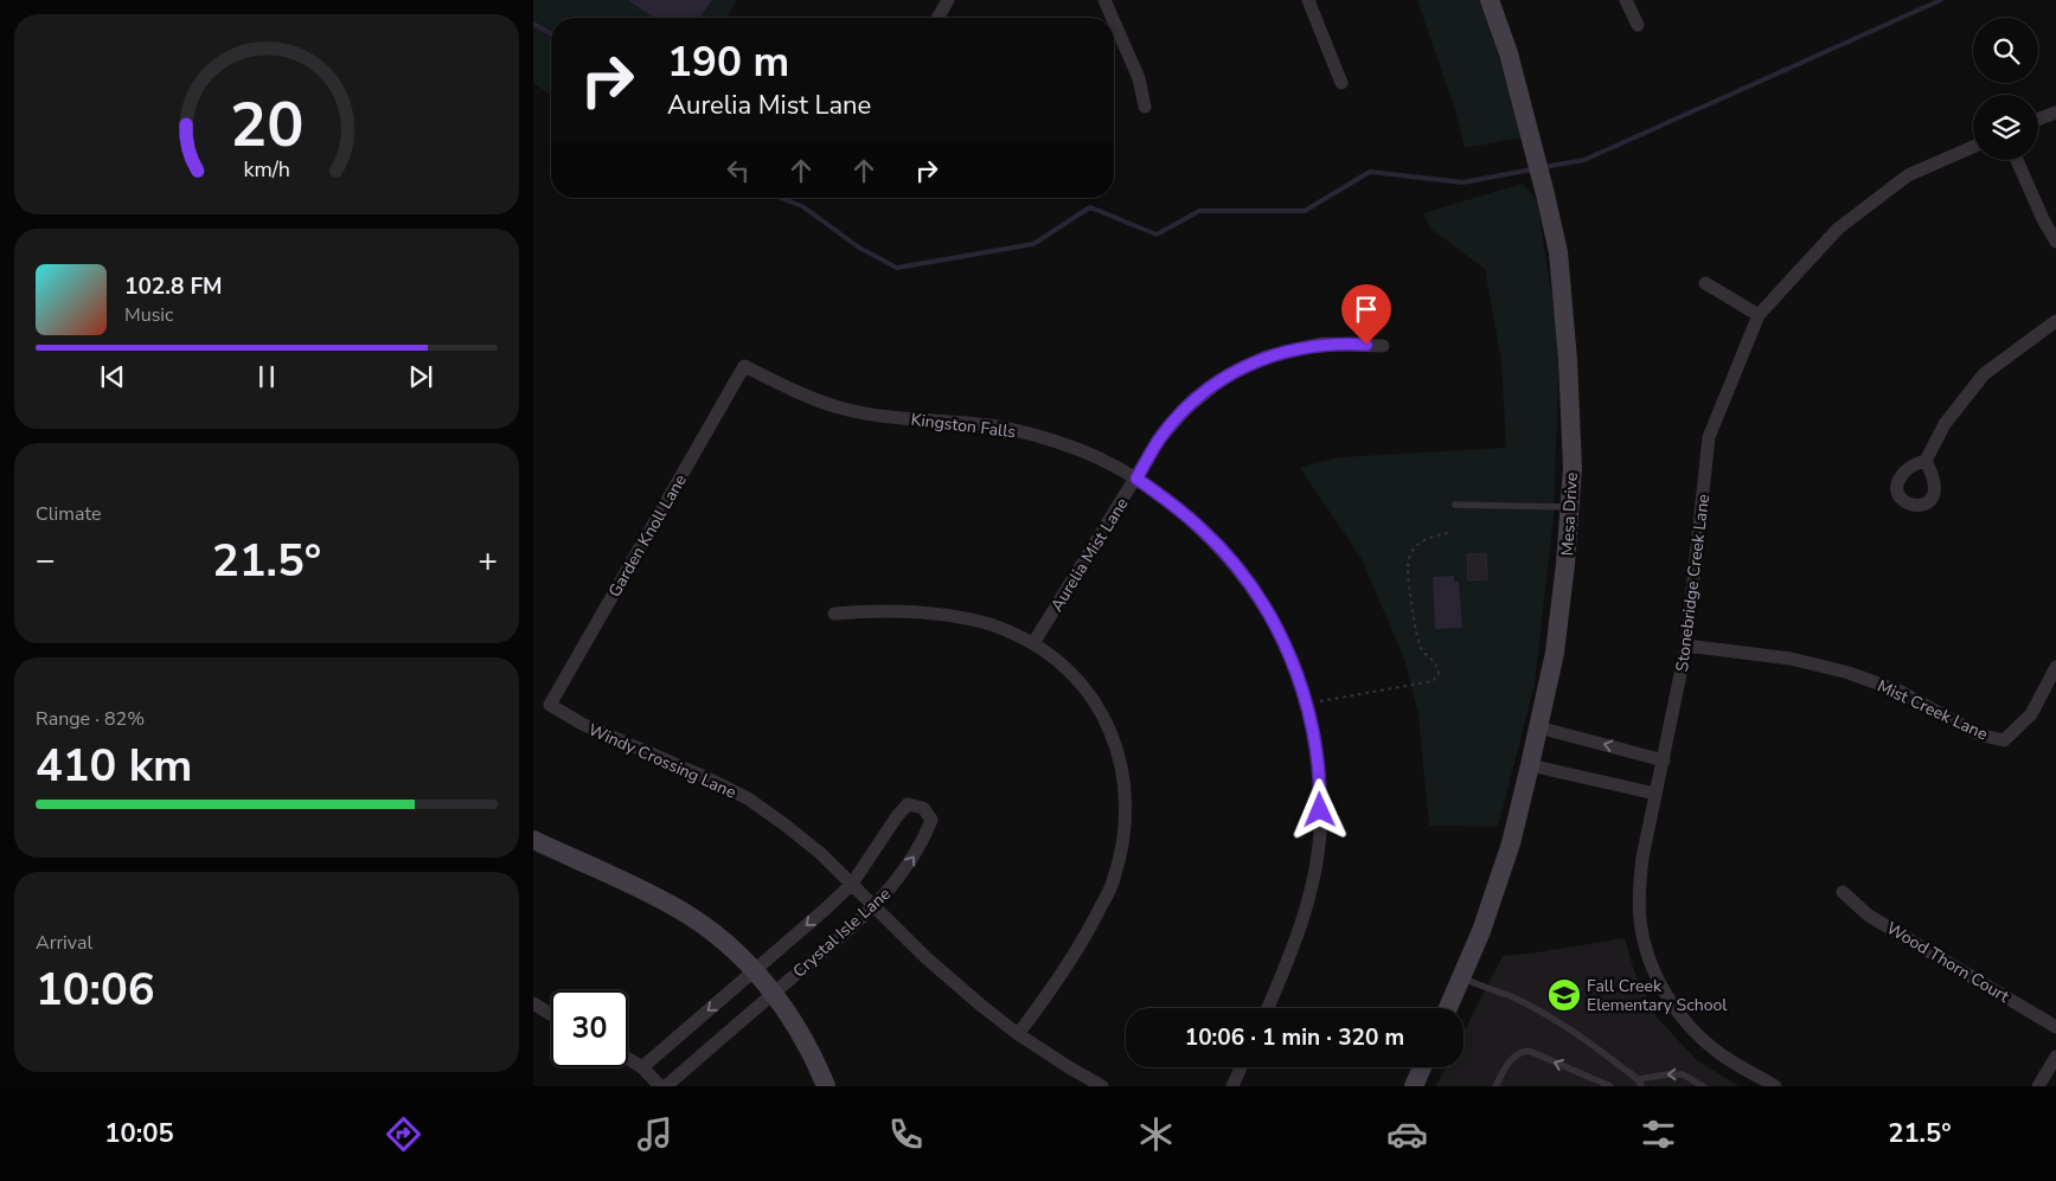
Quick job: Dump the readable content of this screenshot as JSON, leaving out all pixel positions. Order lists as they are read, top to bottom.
{
  "streets": {
    "street": [
      "Kingston Falls",
      "Mesa Drive",
      "Garden Knoll Lane",
      "Aurelia Mist Lane",
      "Stonebridge Creek Lane",
      "Mist Creek Lane",
      "Windy Crossing Lane",
      "Crystal Isle Lane",
      "Wood Thorn Court"
    ]
  },
  "crossings": [
    ["Kingston Falls", "Garden Knoll Lane"],
    ["Kingston Falls", "Aurelia Mist Lane"],
    ["Garden Knoll Lane", "Windy Crossing Lane"],
    ["Stonebridge Creek Lane", "Mist Creek Lane"],
    ["Windy Crossing Lane", "Crystal Isle Lane"]
  ],
  "places": {
    "school or university": ["Fall Creek Elementary School"]
  },
  "page": {
    "turn": ["190 m", "Aurelia Mist Lane"],
    "song": ["102.8 FM", "Music"],
    "tile": [
      "Climate",
      ["Range · 82%", "410 km"],
      ["Arrival", "10:06"]
    ],
    "heat": ["−", "21.5°", "+"],
    "limit": "30",
    "trip": "10:06 · 1 min · 320 m",
    "tabs": ["10:05", "21.5°"],
    "gauge": ["20", "km/h"]
  }
}
